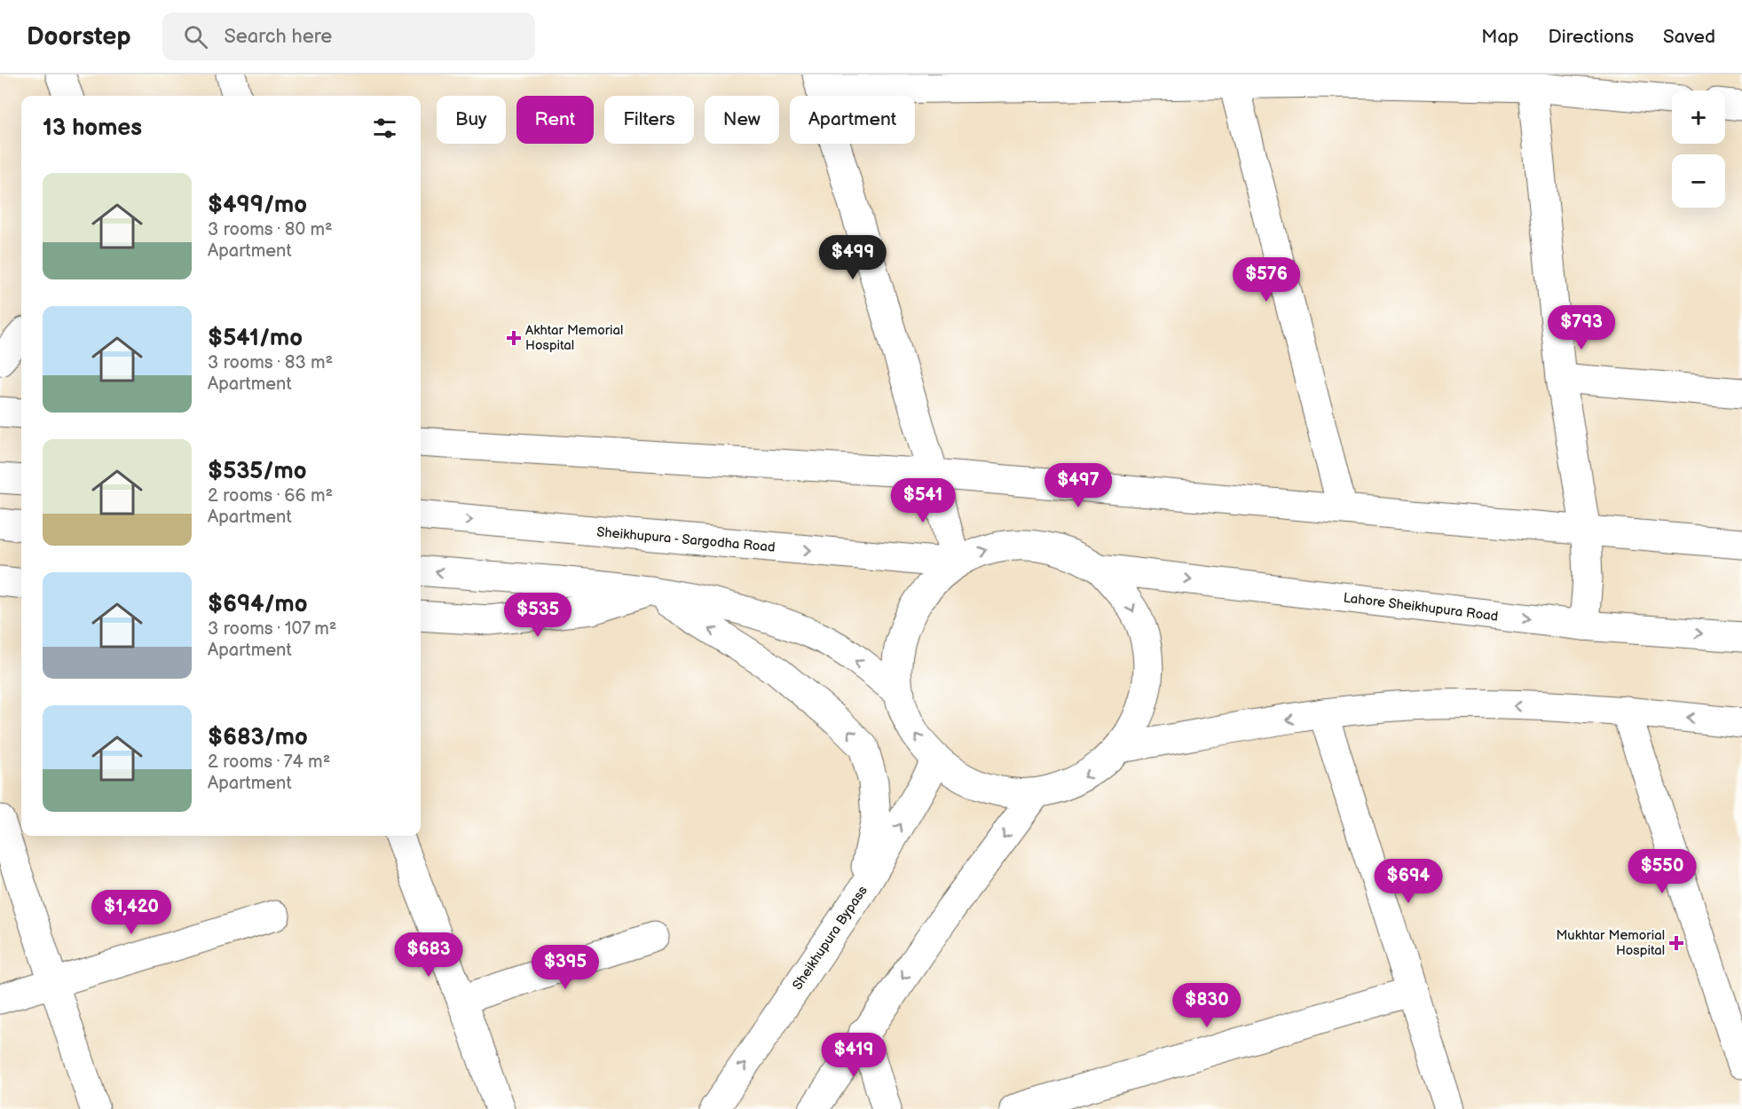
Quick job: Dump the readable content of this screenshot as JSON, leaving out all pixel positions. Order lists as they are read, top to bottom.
{
  "streets": {
    "main road": ["Sheikhupura - Sargodha Road", "Lahore Sheikhupura Road", "Sheikhupura Bypass"]
  },
  "places": {
    "health": ["Akhtar Memorial Hospital", "Mukhtar Memorial Hospital"]
  },
  "page": {
    "header": "Doorstep",
    "search": "Search here",
    "nav": ["Map", "Directions", "Saved"],
    "map_buttons": ["+", "−"],
    "chip": [
      "Buy",
      "Rent",
      "Filters",
      "New",
      "Apartment"
    ],
    "heading": "13 homes",
    "list": [
      {
        "name": "$499/mo",
        "note": "3 rooms · 80 m² · Apartment"
      },
      {
        "name": "$541/mo",
        "note": "3 rooms · 83 m² · Apartment"
      },
      {
        "name": "$535/mo",
        "note": "2 rooms · 66 m² · Apartment"
      },
      {
        "name": "$694/mo",
        "note": "3 rooms · 107 m² · Apartment"
      },
      {
        "name": "$683/mo",
        "note": "2 rooms · 74 m² · Apartment"
      }
    ],
    "price": [
      "$499",
      "$576",
      "$793",
      "$497",
      "$541",
      "$535",
      "$550",
      "$694",
      "$1,420",
      "$683",
      "$395",
      "$830",
      "$419"
    ]
  }
}
